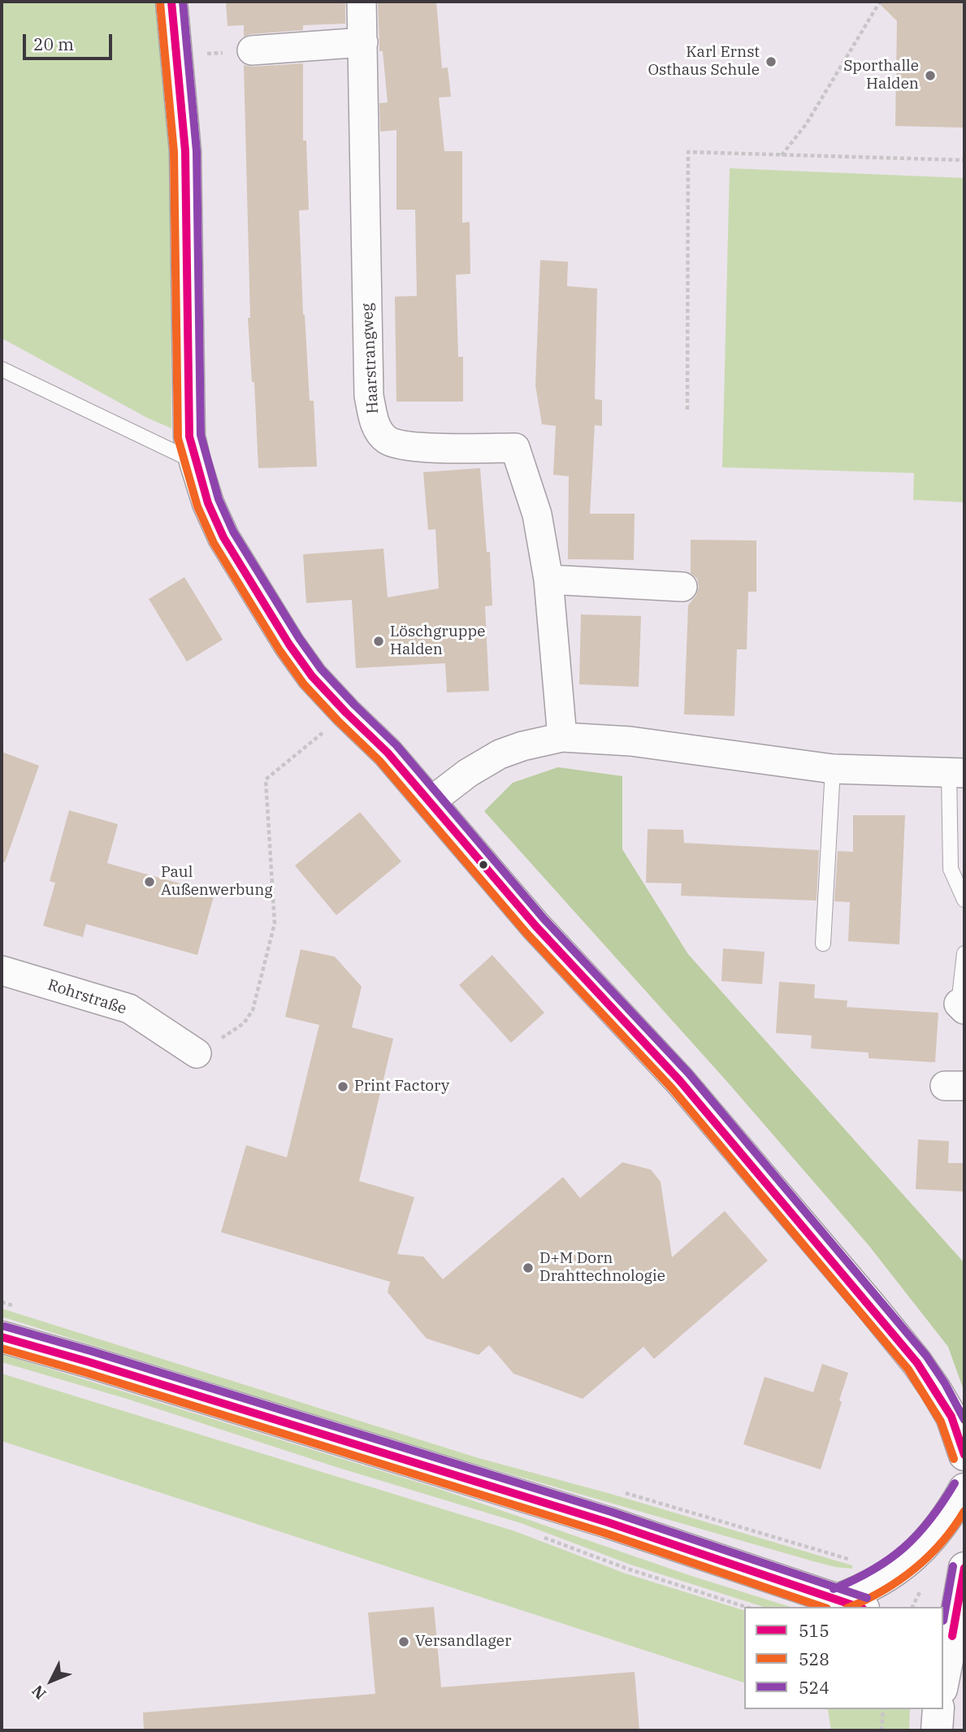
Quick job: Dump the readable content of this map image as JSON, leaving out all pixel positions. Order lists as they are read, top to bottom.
{
  "streets": {
    "street": ["Haarstrangweg", "Rohrstraße"]
  },
  "places": [
    "Karl Ernst Osthaus Schule",
    "Sporthalle Halden",
    "Löschgruppe Halden",
    "Paul Außenwerbung",
    "Print Factory",
    "D+M Dorn Drahttechnologie",
    "Versandlager"
  ],
  "lines": ["transit line 515", "transit line 524", "transit line 528"],
  "legend": ["515", "528", "524"],
  "scale_bar": "20 m",
  "north": "bottom left"
}
